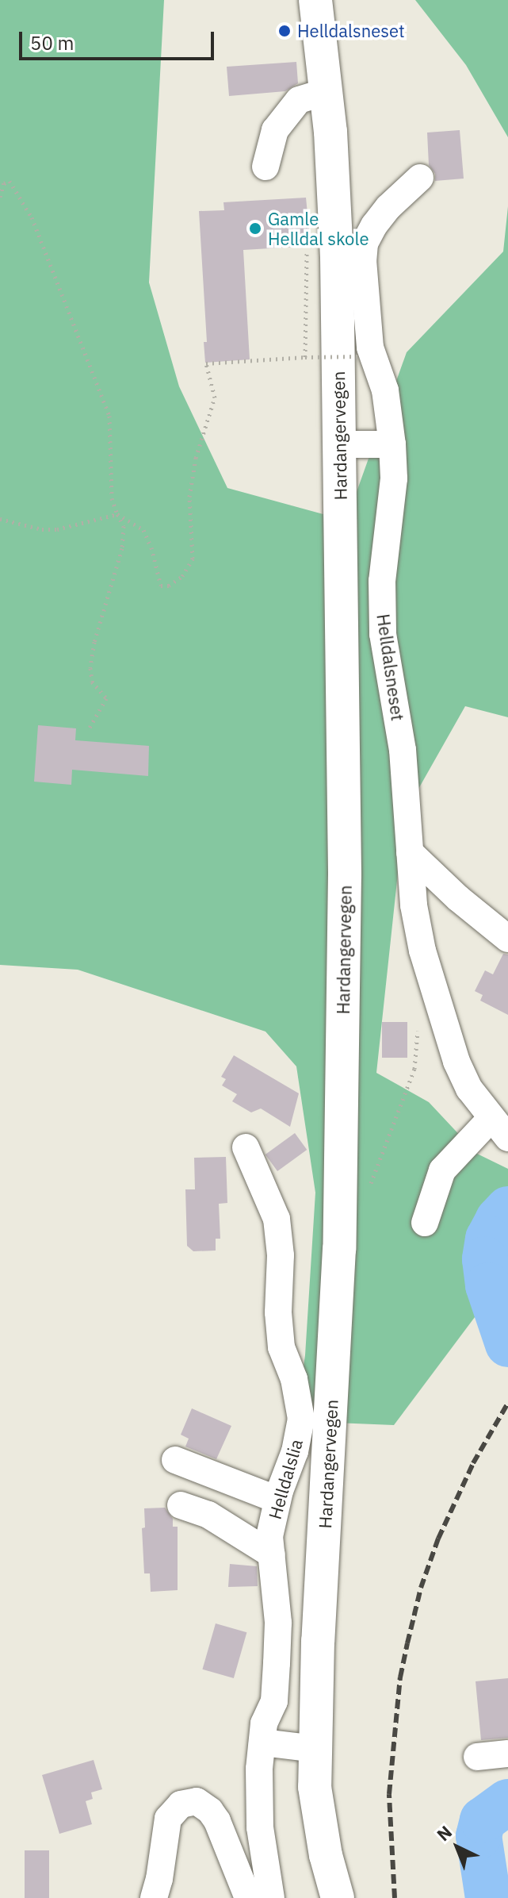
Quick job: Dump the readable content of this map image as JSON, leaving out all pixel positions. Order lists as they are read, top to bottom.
{
  "streets": {
    "main road": ["Hardangervegen"],
    "street": ["Helldalsneset", "Helldalslia"]
  },
  "places": ["Helldalsneset", "Gamle Helldal skole"],
  "scale_bar": "50 m",
  "north": "top left"
}
